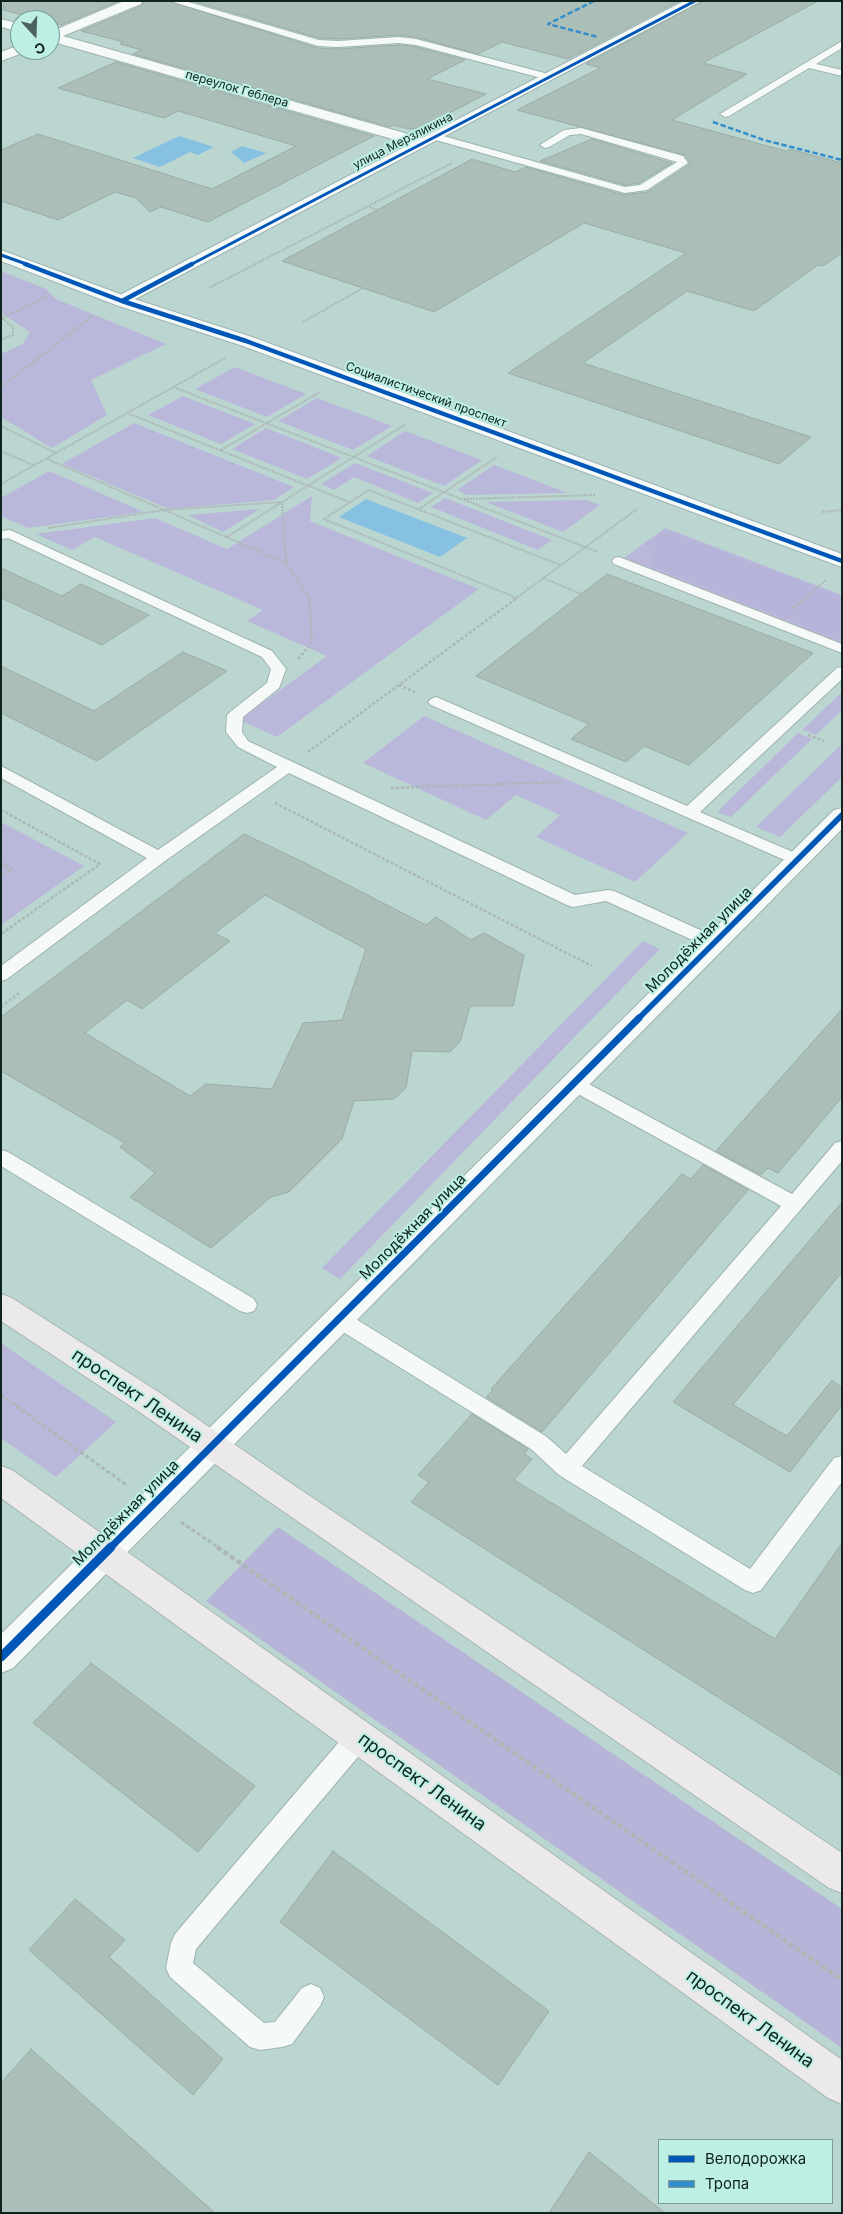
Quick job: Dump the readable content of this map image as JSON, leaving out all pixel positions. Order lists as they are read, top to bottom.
{
  "streets": {
    "main road": ["проспект Ленина"],
    "street": [
      "переулок Геблера",
      "улица Мерзликина",
      "Социалистический проспект",
      "Молодёжная улица"
    ]
  },
  "crossings": [
    ["переулок Геблера", "улица Мерзликина"],
    ["улица Мерзликина", "Социалистический проспект"],
    ["Молодёжная улица", "проспект Ленина"]
  ],
  "legend": ["Велодорожка", "Тропа"],
  "north": "bottom"
}
